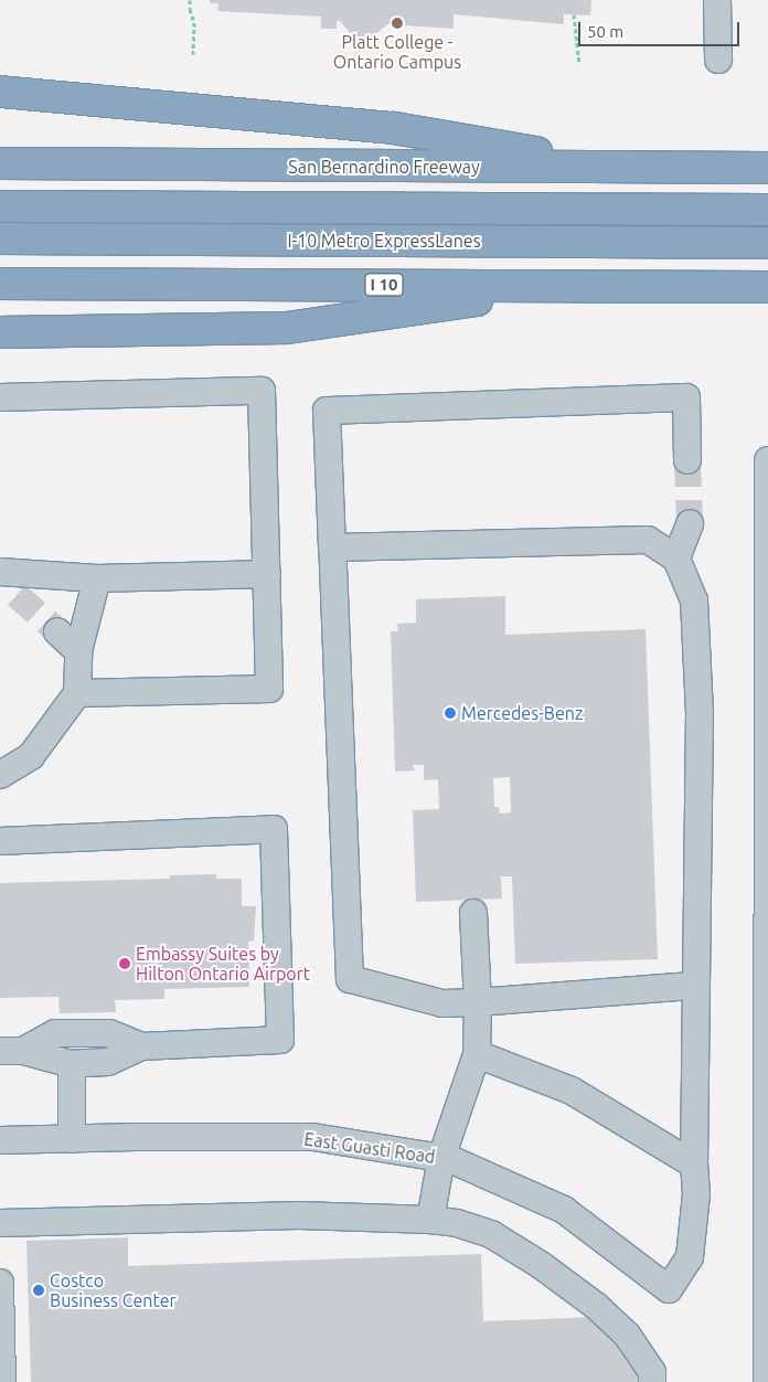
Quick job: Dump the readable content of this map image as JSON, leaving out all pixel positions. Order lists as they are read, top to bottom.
{
  "streets": {
    "highway": ["San Bernardino Freeway", "I-10 Metro ExpressLanes", "I 10"],
    "street": ["East Guasti Road"]
  },
  "places": [
    "Platt College - Ontario Campus",
    "Mercedes-Benz",
    "Embassy Suites by Hilton Ontario Airport",
    "Costco Business Center"
  ],
  "scale_bar": "50 m"
}
